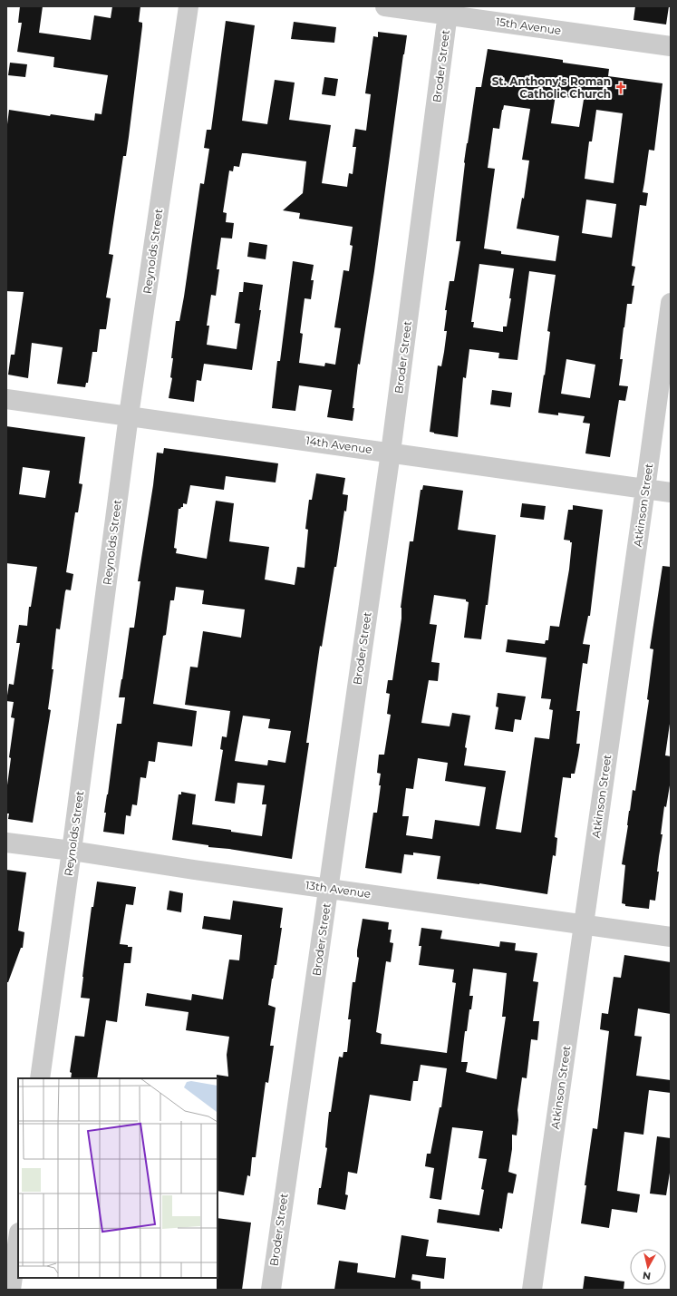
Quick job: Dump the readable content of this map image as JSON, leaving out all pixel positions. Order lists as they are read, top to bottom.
{
  "streets": {
    "street": [
      "15th Avenue",
      "Broder Street",
      "Reynolds Street",
      "14th Avenue",
      "Atkinson Street",
      "13th Avenue"
    ]
  },
  "crossings": [
    ["15th Avenue", "Broder Street"],
    ["Broder Street", "14th Avenue"],
    ["Broder Street", "13th Avenue"],
    ["Reynolds Street", "14th Avenue"],
    ["Reynolds Street", "13th Avenue"],
    ["14th Avenue", "Atkinson Street"],
    ["Atkinson Street", "13th Avenue"]
  ],
  "places": {
    "church": ["St. Anthony's Roman Catholic Church"]
  },
  "north": "bottom"
}
